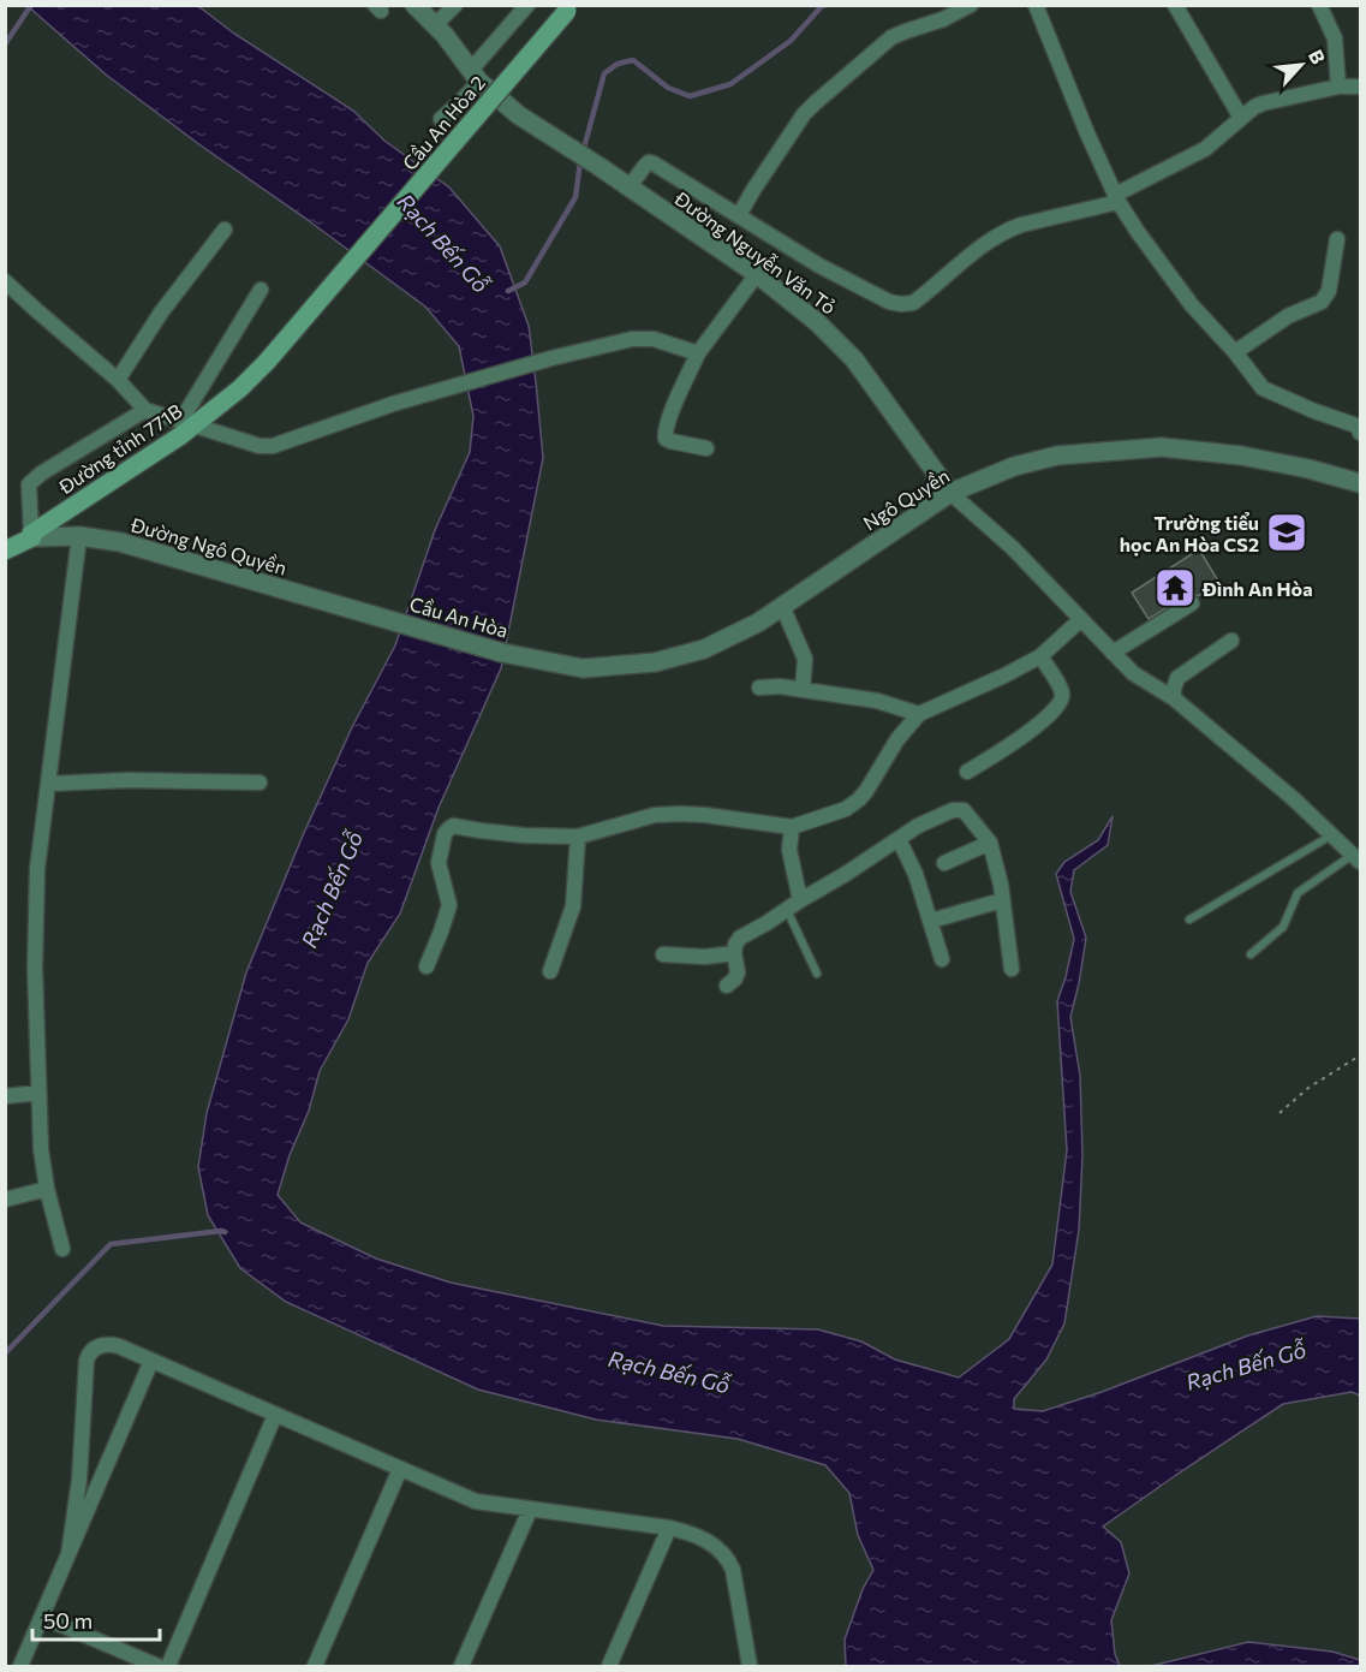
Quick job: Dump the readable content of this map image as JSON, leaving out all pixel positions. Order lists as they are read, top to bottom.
{
  "streets": {
    "main road": ["Cầu An Hòa 2", "Đường tỉnh 771B"],
    "street": [
      "Đường Nguyễn Văn Tỏ",
      "Ngô Quyền",
      "Đường Ngô Quyền",
      "Cầu An Hòa"
    ]
  },
  "crossings": [
    ["Cầu An Hòa 2", "Đường tỉnh 771B"],
    ["Đường Nguyễn Văn Tỏ", "Ngô Quyền"],
    ["Ngô Quyền", "Cầu An Hòa"],
    ["Đường Ngô Quyền", "Cầu An Hòa"]
  ],
  "water": ["Rạch Bến Gỗ"],
  "places": {
    "school or university": ["Trường tiểu học An Hòa CS2"],
    "temple": ["Đình An Hòa"]
  },
  "scale_bar": "50 m",
  "north": "top right"
}
